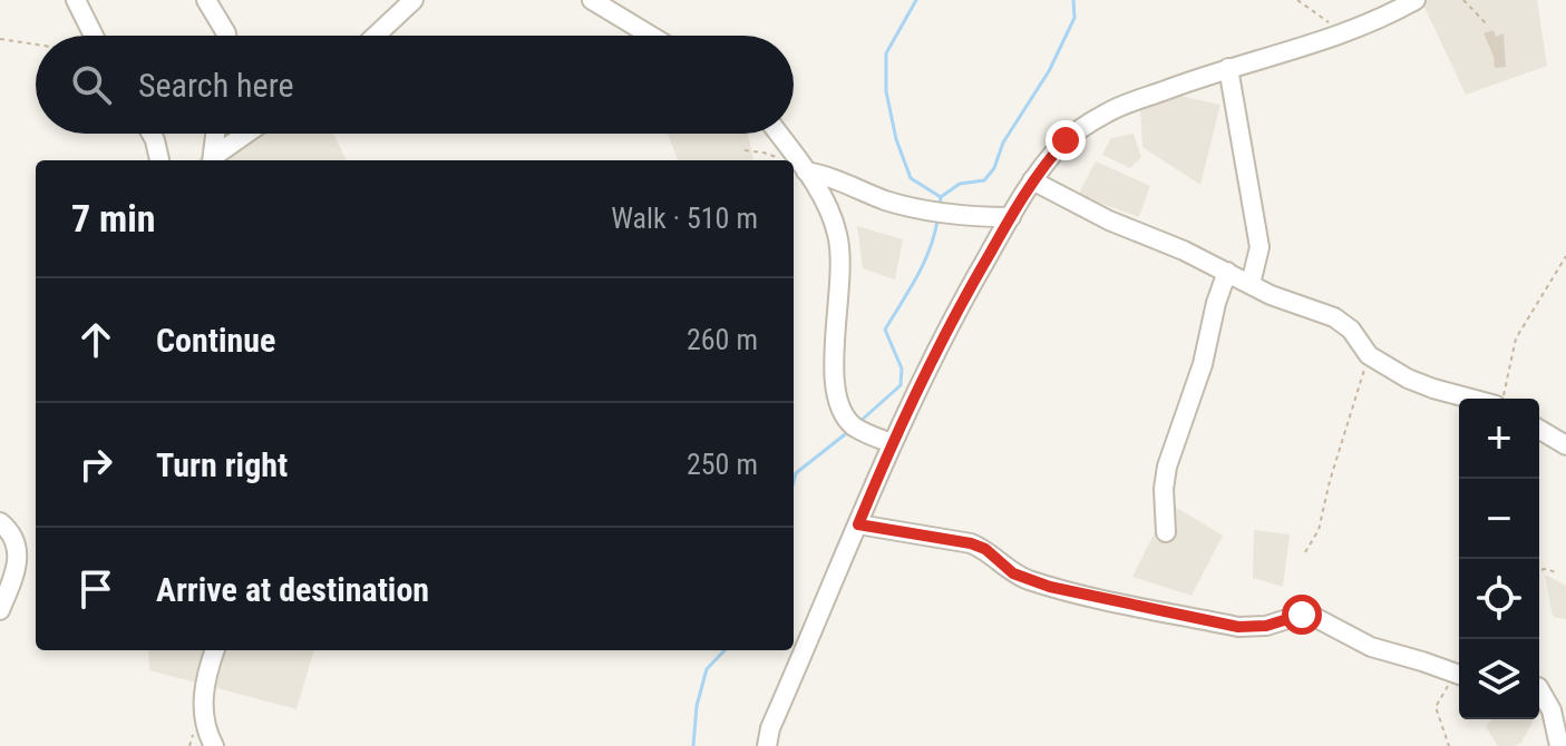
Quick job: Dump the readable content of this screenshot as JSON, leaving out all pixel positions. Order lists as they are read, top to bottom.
{
  "page": {
    "search": "Search here",
    "heading": ["7 min", "Walk · 510 m"],
    "list": [
      ["Continue", "260 m"],
      ["Turn right", "250 m"],
      "Arrive at destination"
    ],
    "map_buttons": ["+", "−"]
  }
}
